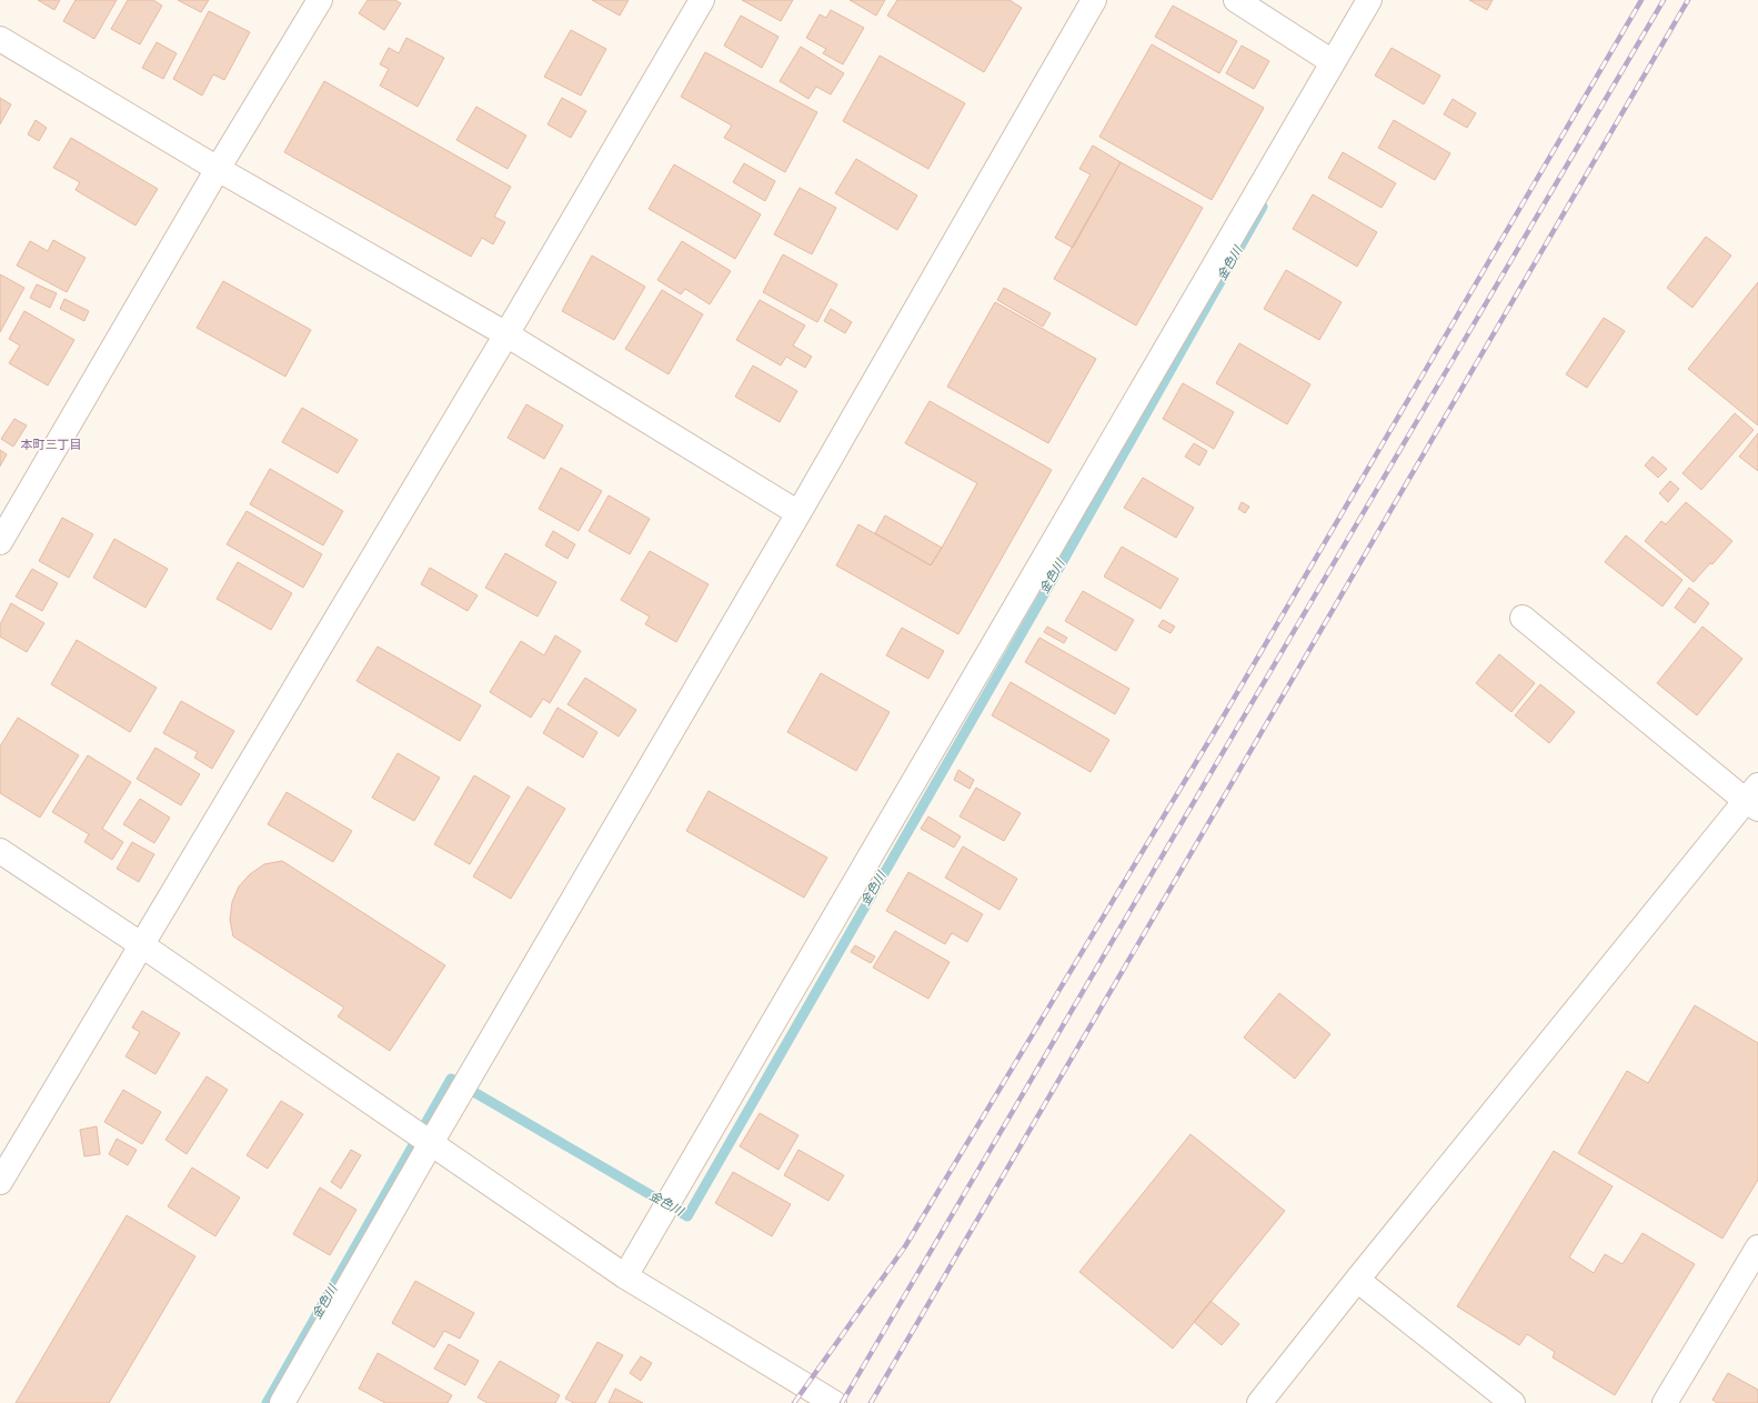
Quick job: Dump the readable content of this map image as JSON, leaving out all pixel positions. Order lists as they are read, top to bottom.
{
  "districts": ["本町三丁目"],
  "water": ["金色川"]
}
